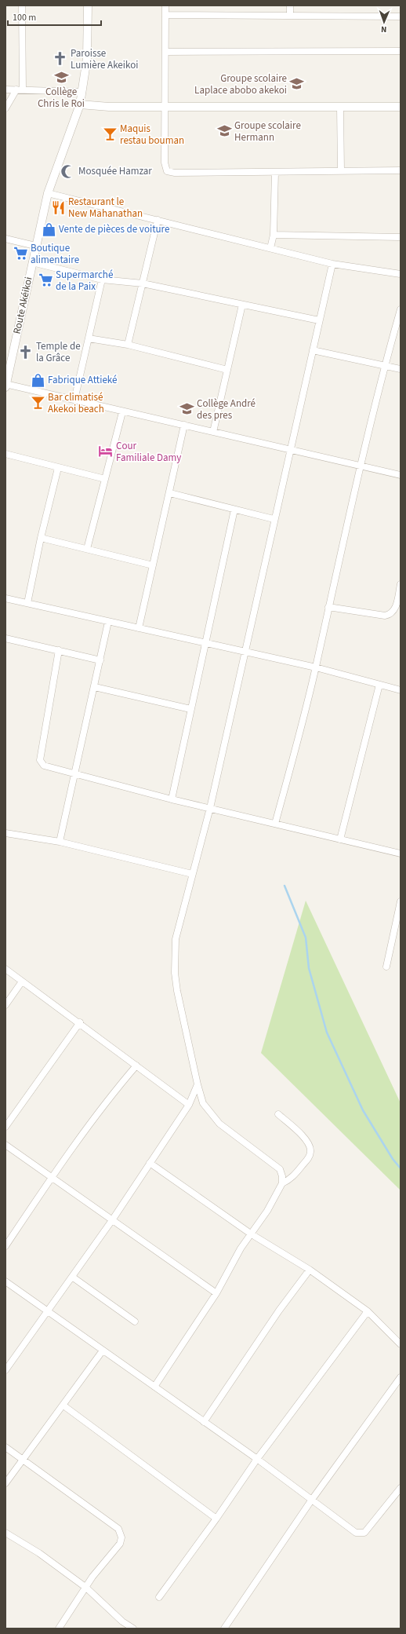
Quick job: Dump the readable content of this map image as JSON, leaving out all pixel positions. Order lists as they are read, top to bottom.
{
  "streets": {
    "street": ["Route Akéikoi"]
  },
  "places": {
    "church": ["Paroisse Lumière Akeikoi", "Temple de la Grâce"],
    "school or university": [
      "Collège Chris le Roi",
      "Groupe scolaire Laplace abobo akekoi",
      "Groupe scolaire Hermann",
      "Collège André des pres"
    ],
    "bar": ["Maquis restau bouman", "Bar climatisé Akekoi beach"],
    "mosque": ["Mosquée Hamzar"],
    "restaurant": ["Restaurant le New Mahanathan"],
    "shop": ["Vente de pièces de voiture", "Fabrique Attieké"],
    "supermarket": ["Boutique alimentaire", "Supermarché de la Paix"],
    "hotel": ["Cour Familiale Damy"]
  },
  "scale_bar": "100 m",
  "north": "bottom"
}
